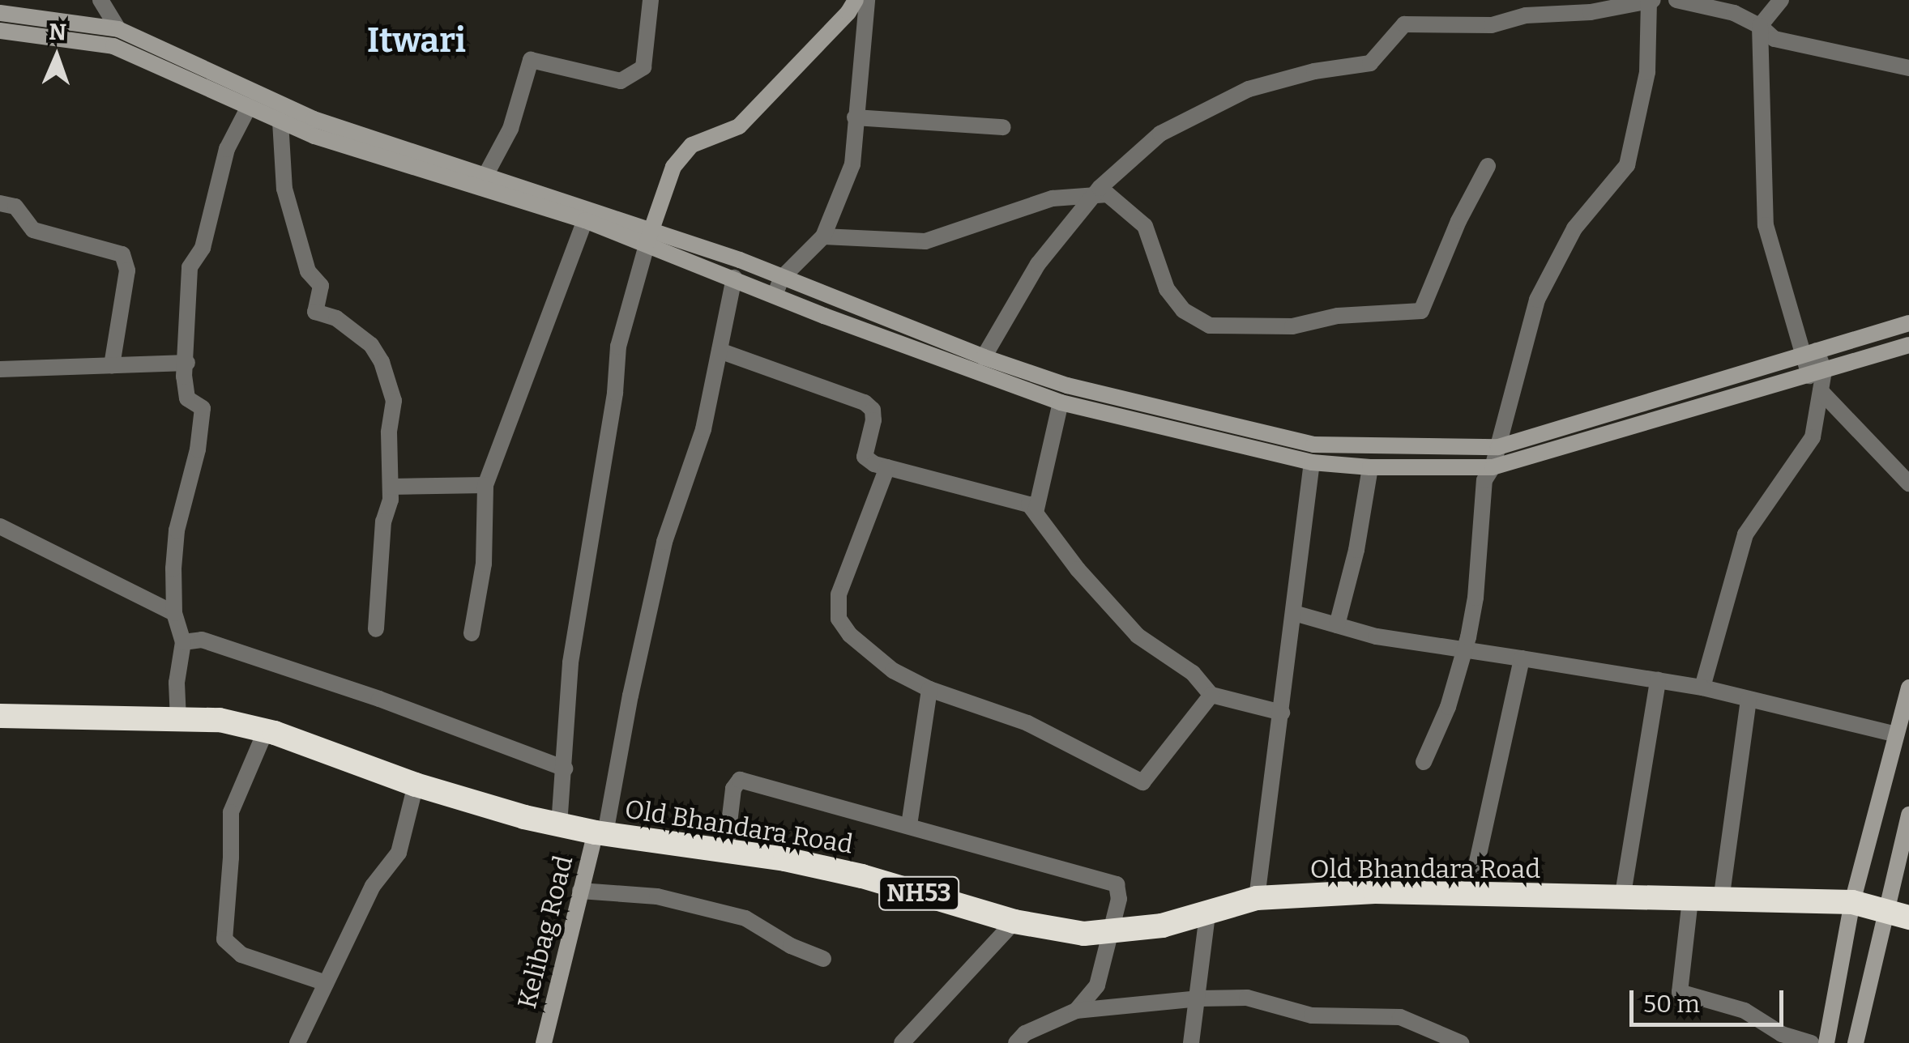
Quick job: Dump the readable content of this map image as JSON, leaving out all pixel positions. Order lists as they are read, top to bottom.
{
  "streets": {
    "highway": ["Old Bhandara Road", "NH53"],
    "street": ["Kelibag Road"]
  },
  "crossings": [
    ["Old Bhandara Road", "Kelibag Road"]
  ],
  "districts": ["Itwari"],
  "scale_bar": "50 m",
  "north": "top"
}
